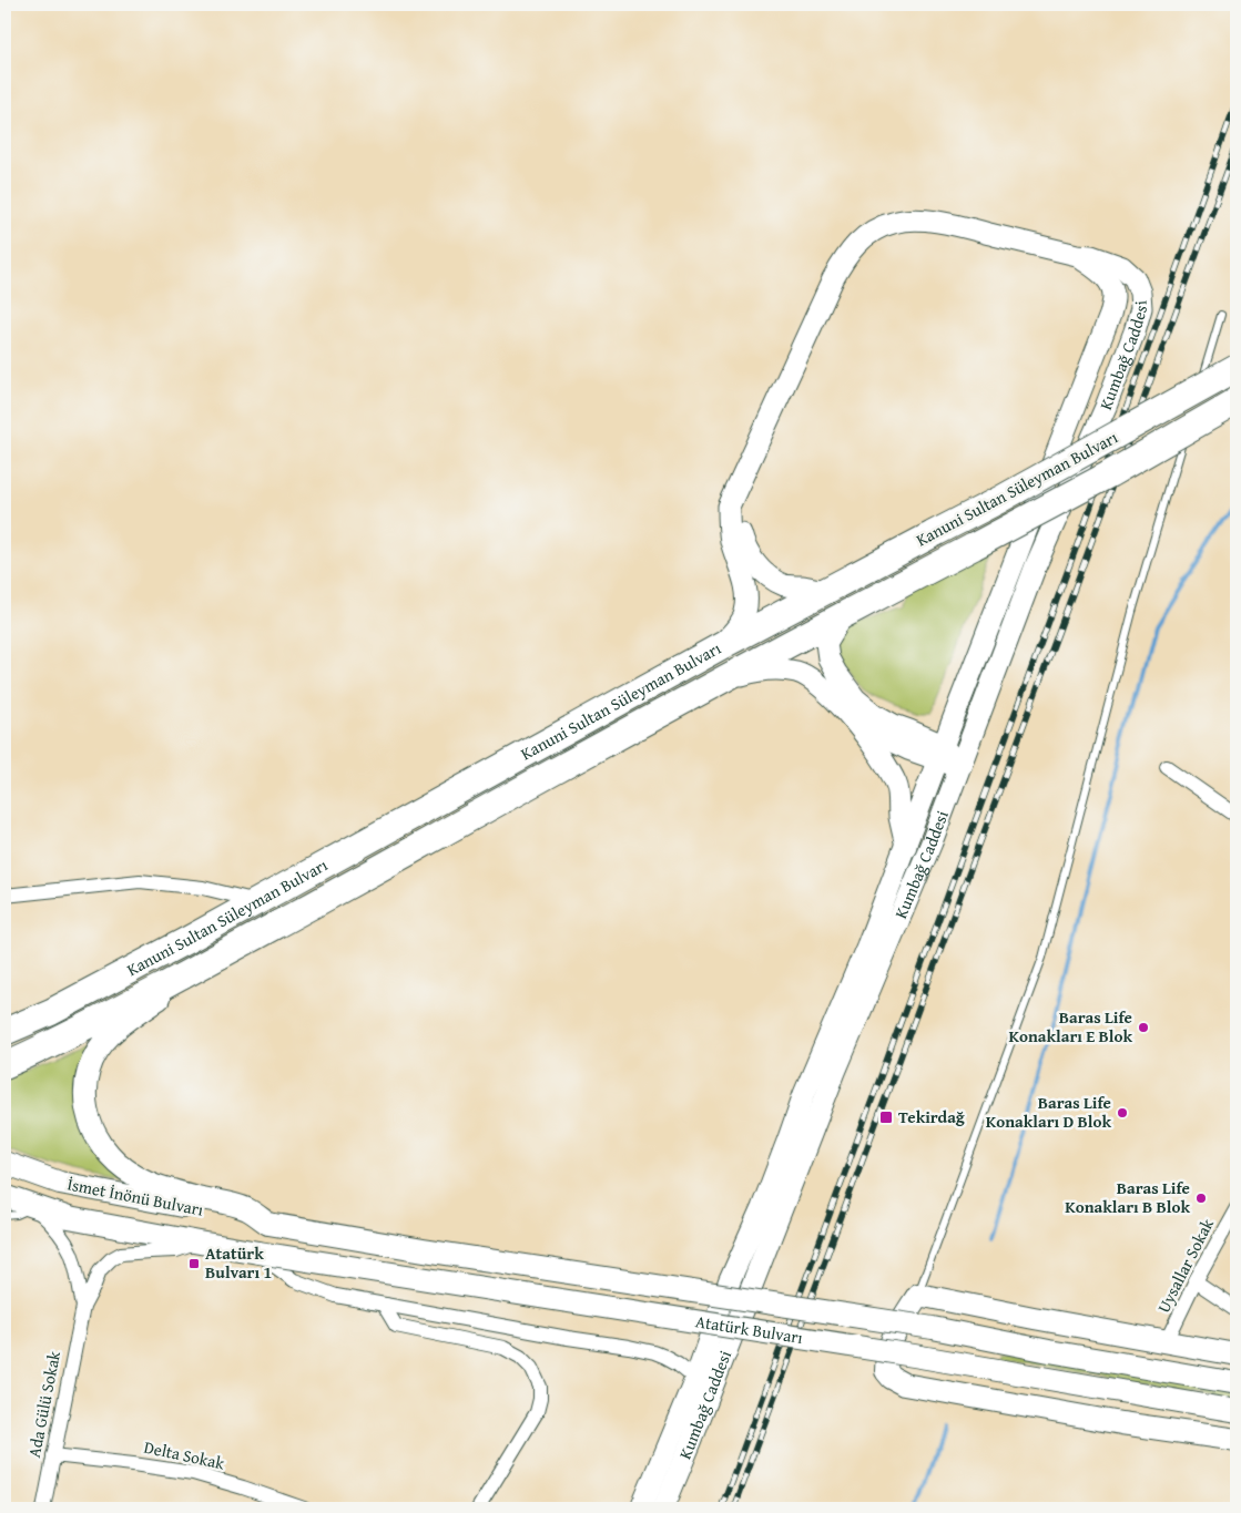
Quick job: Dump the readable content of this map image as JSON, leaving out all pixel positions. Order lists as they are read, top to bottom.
{
  "streets": {
    "highway": ["Kanuni Sultan Süleyman Bulvarı"],
    "main road": ["İsmet İnönü Bulvarı", "Atatürk Bulvarı"],
    "street": [
      "Kumbağ Caddesi",
      "Uysallar Sokak",
      "Ada Gülü Sokak",
      "Delta Sokak"
    ]
  },
  "crossings": [
    ["Kumbağ Caddesi", "Kanuni Sultan Süleyman Bulvarı"],
    ["İsmet İnönü Bulvarı", "Atatürk Bulvarı"],
    ["Ada Gülü Sokak", "Delta Sokak"]
  ],
  "places": {
    "other": ["Baras Life Konakları E Blok", "Baras Life Konakları D Blok", "Baras Life Konakları B Blok"],
    "transit": ["Tekirdağ", "Atatürk Bulvarı 1"]
  }
}
